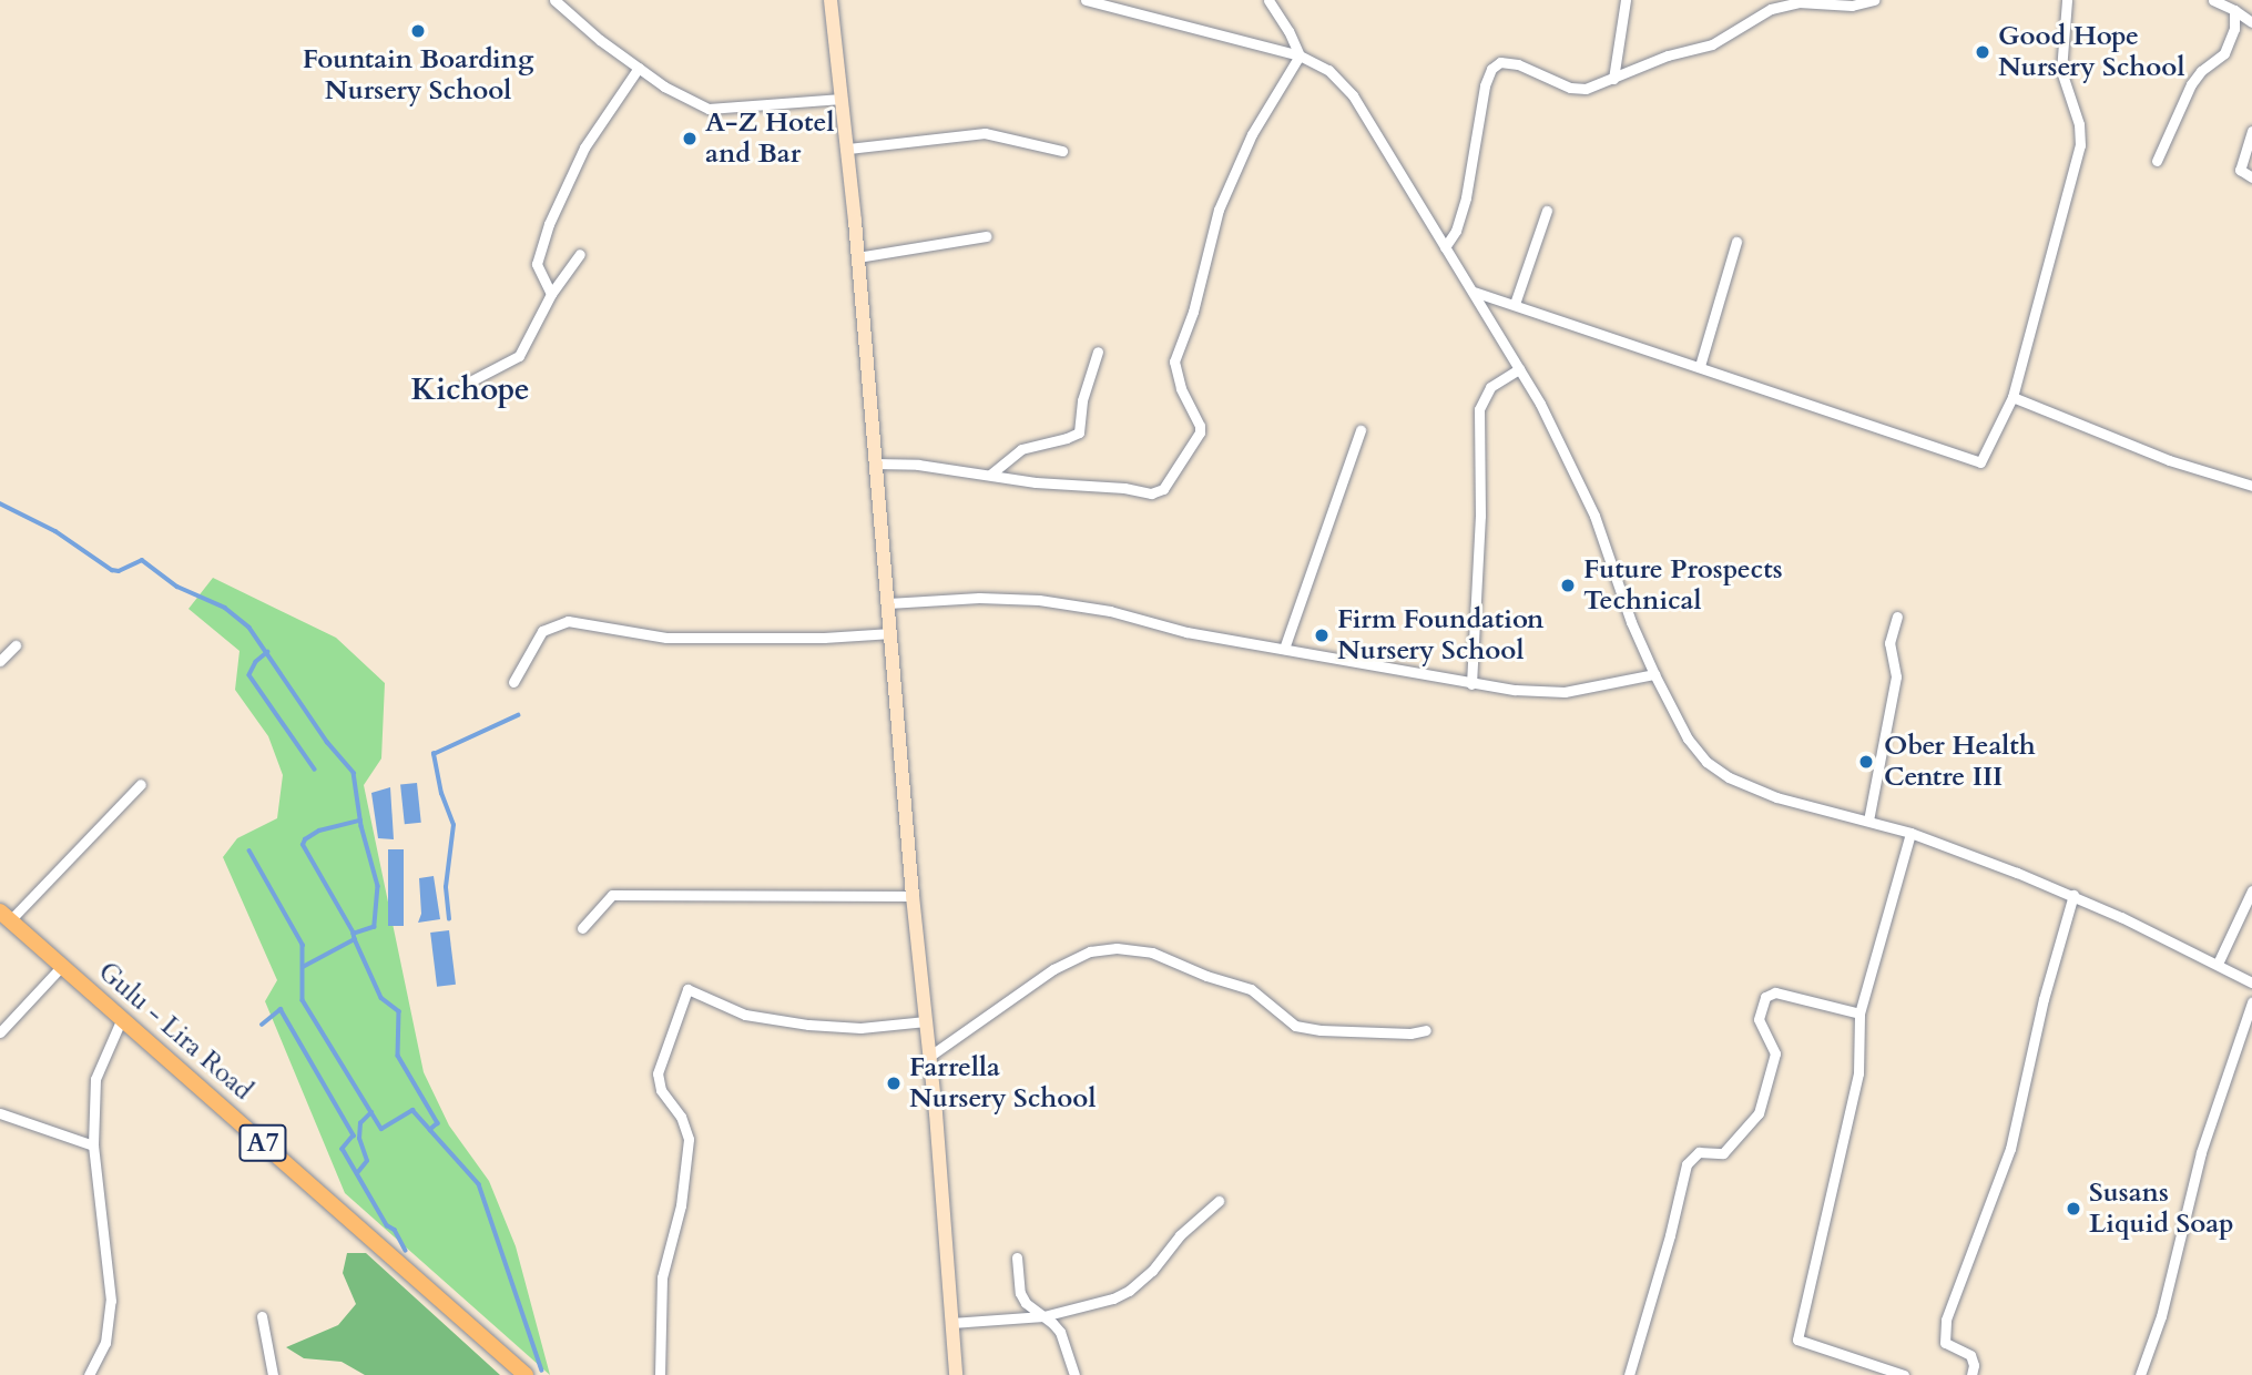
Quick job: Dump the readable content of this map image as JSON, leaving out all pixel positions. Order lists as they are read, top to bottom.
{
  "streets": {
    "main road": ["Gulu - Lira Road", "A7"]
  },
  "districts": ["Kichope"],
  "places": [
    "Fountain Boarding Nursery School",
    "Good Hope Nursery School",
    "A-Z Hotel and Bar",
    "Future Prospects Technical",
    "Firm Foundation Nursery School",
    "Ober Health Centre III",
    "Farrella Nursery School",
    "Susans Liquid Soap"
  ]
}
